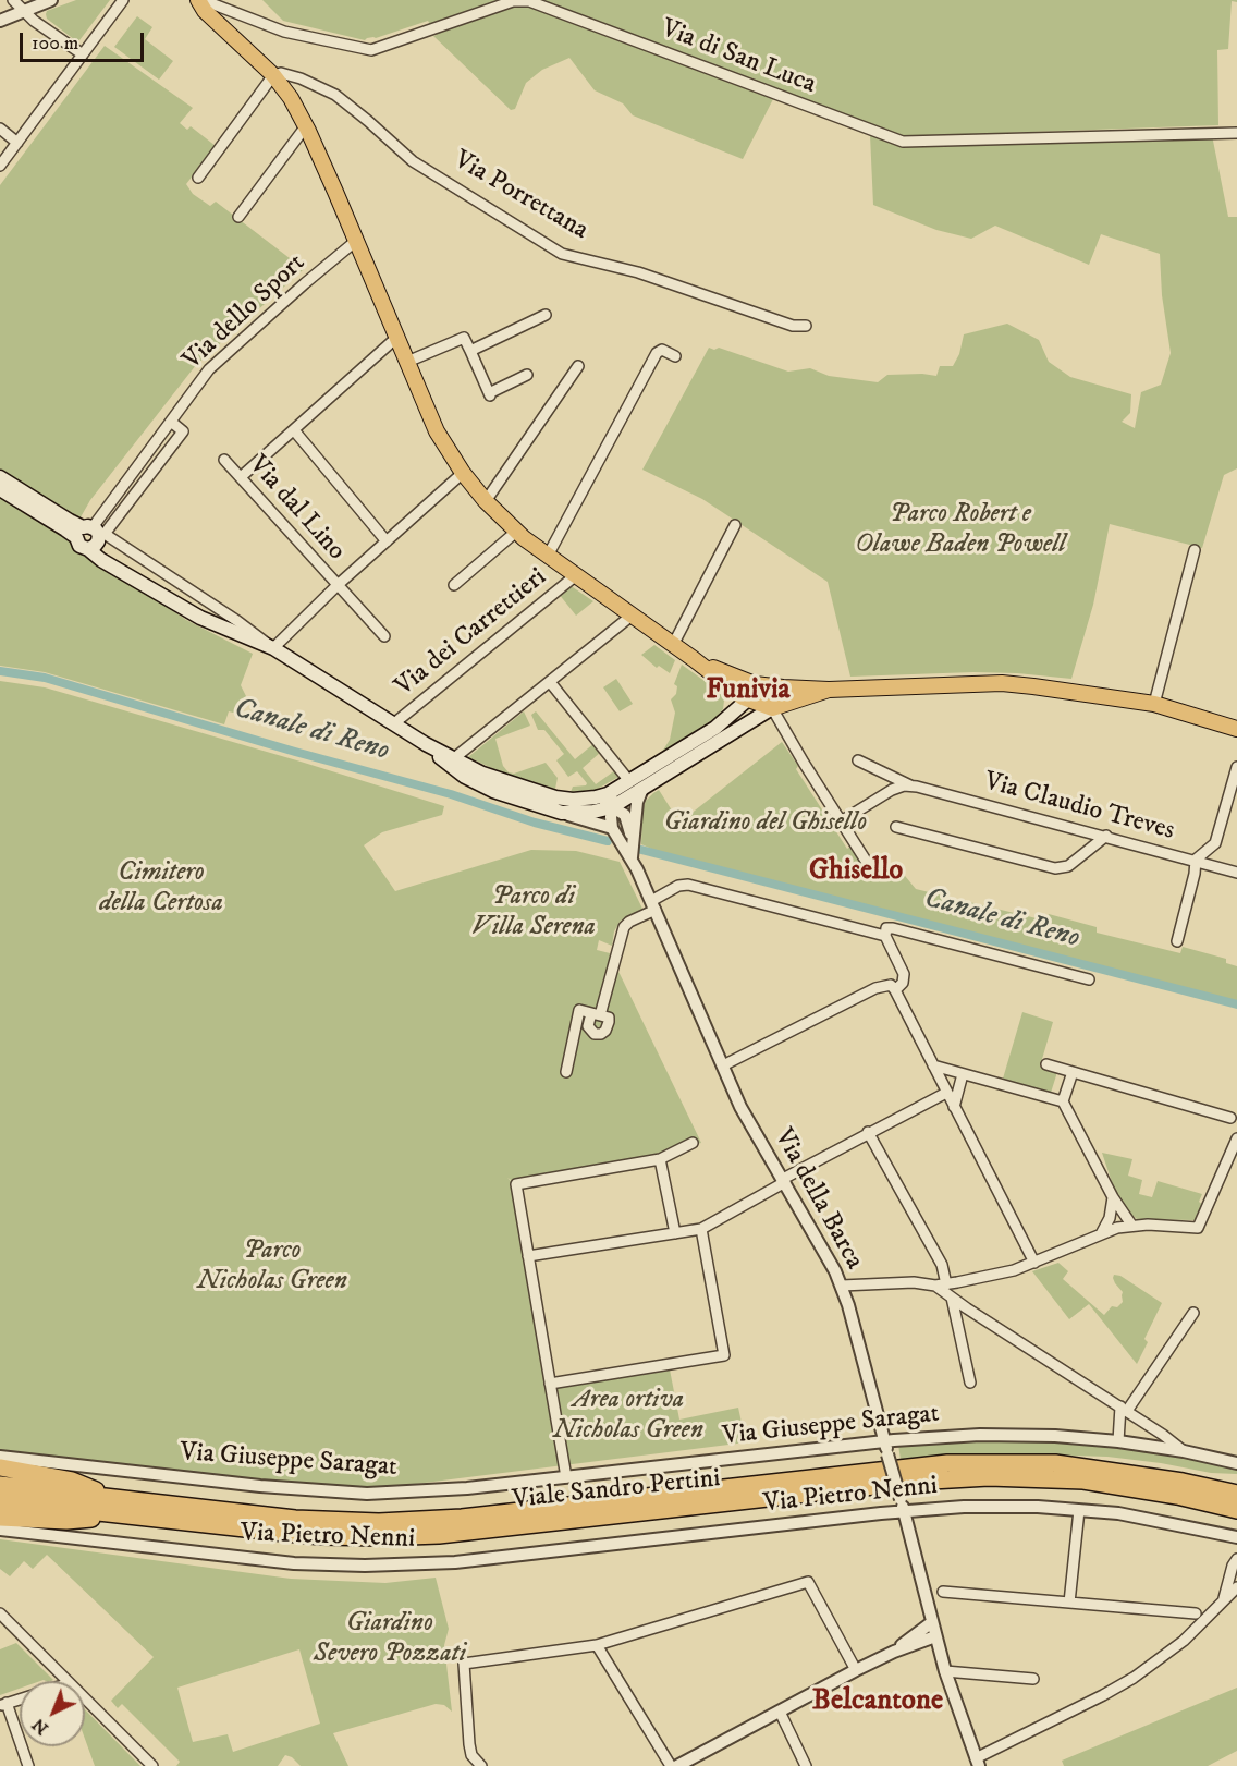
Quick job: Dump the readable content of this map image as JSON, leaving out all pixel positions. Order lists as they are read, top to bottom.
{
  "streets": {
    "highway": ["Viale Sandro Pertini"],
    "street": [
      "Via di San Luca",
      "Via Porrettana",
      "Via dello Sport",
      "Via dal Lino",
      "Via dei Carrettieri",
      "Via Claudio Treves",
      "Via della Barca",
      "Via Giuseppe Saragat",
      "Via Pietro Nenni"
    ]
  },
  "crossings": [
    ["Via della Barca", "Via Giuseppe Saragat"],
    ["Via della Barca", "Via Pietro Nenni"]
  ],
  "districts": ["Funivia", "Ghisello", "Belcantone"],
  "water": ["Canale di Reno"],
  "parks": [
    "Parco Robert e Olawe Baden Powell",
    "Giardino del Ghisello",
    "Cimitero della Certosa",
    "Parco di Villa Serena",
    "Parco Nicholas Green",
    "Area ortiva Nicholas Green",
    "Giardino Severo Pozzati"
  ],
  "scale_bar": "100 m",
  "north": "bottom left"
}
